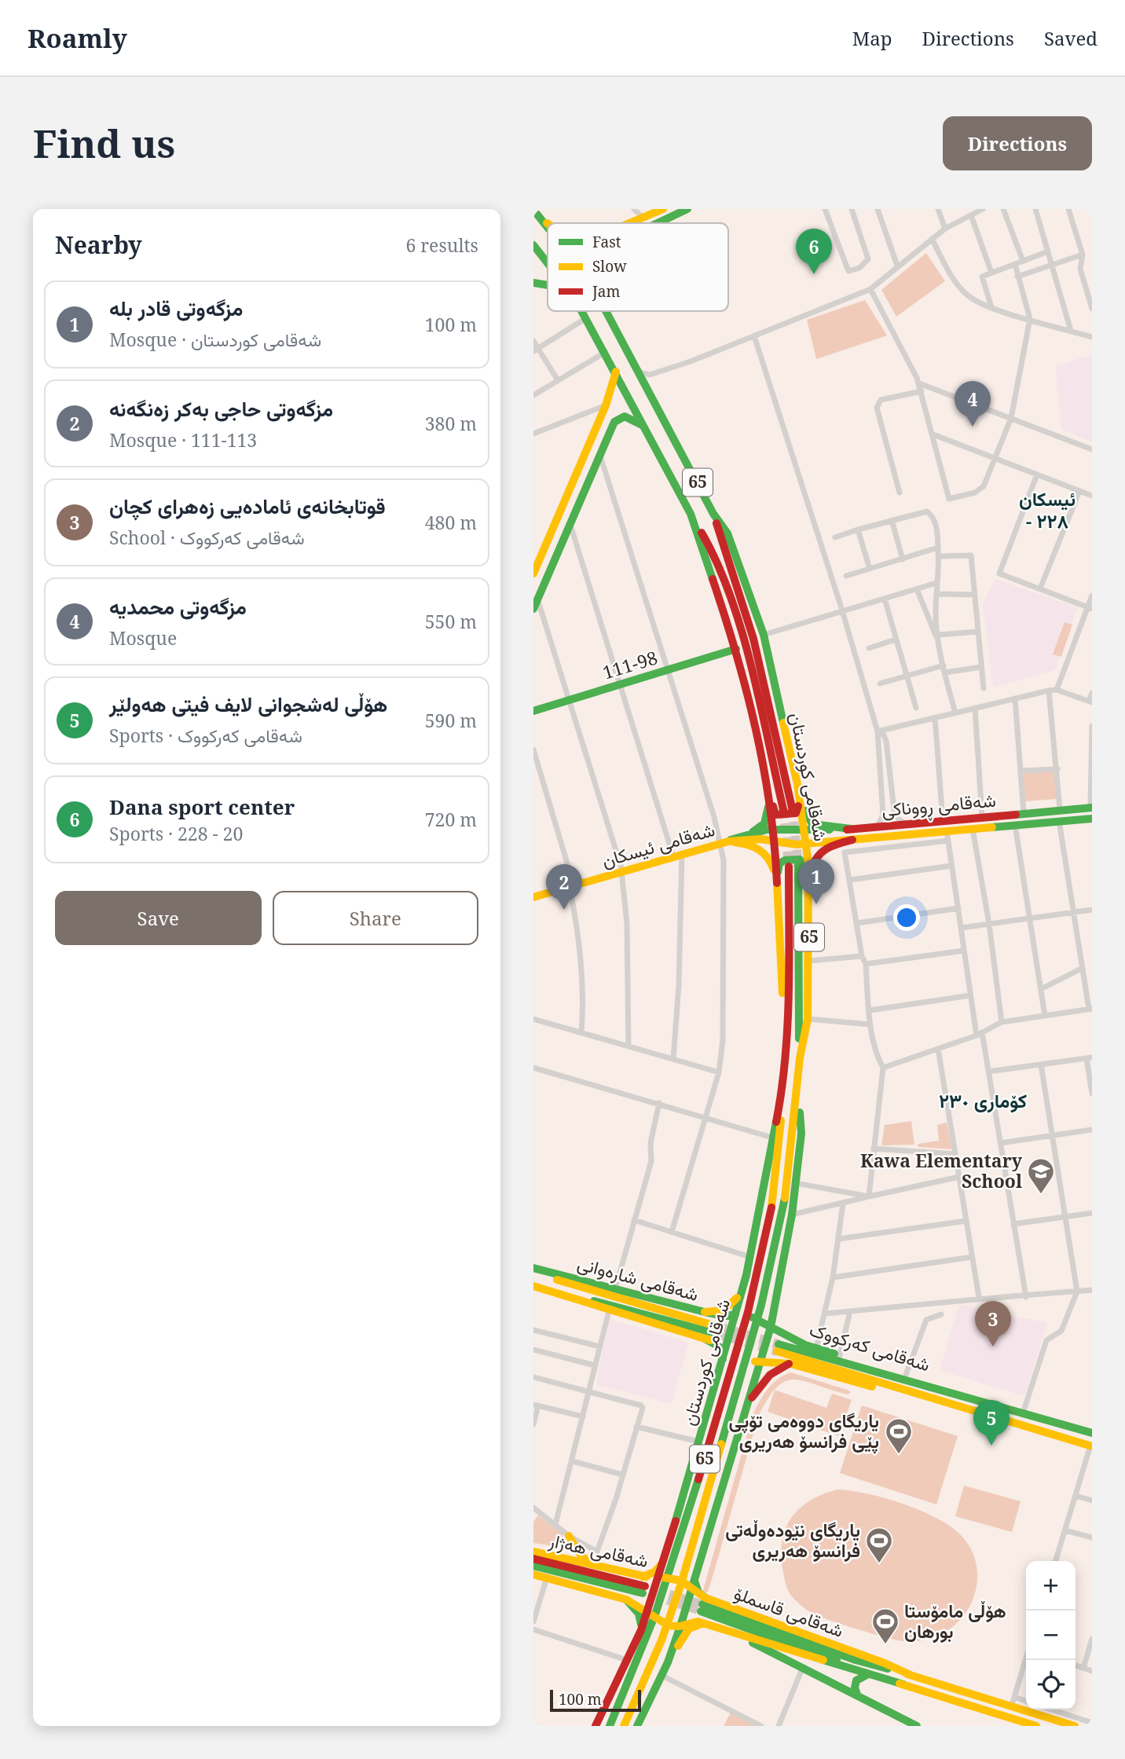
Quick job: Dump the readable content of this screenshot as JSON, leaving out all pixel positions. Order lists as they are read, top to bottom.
{
  "streets": {
    "main road": [
      "65",
      "111-98",
      "شەقامی کوردستان",
      "شەقامی ڕووناکی",
      "شەقامی ئیسکان",
      "شەقامی شارەوانی",
      "شەقامی کەرکووک",
      "شەقامی هەژار",
      "شەقامی قاسملۆ"
    ]
  },
  "crossings": [
    ["111-98", "شەقامی کوردستان"],
    ["شەقامی کوردستان", "شەقامی ڕووناکی"],
    ["شەقامی کوردستان", "شەقامی ئیسکان"],
    ["شەقامی کوردستان", "شەقامی شارەوانی"],
    ["شەقامی کوردستان", "شەقامی کەرکووک"],
    ["شەقامی کوردستان", "شەقامی هەژار"],
    ["شەقامی کوردستان", "شەقامی قاسملۆ"],
    ["شەقامی ڕووناکی", "شەقامی ئیسکان"],
    ["شەقامی شارەوانی", "شەقامی کەرکووک"],
    ["شەقامی هەژار", "شەقامی قاسملۆ"]
  ],
  "districts": ["ئیسکان - ٢٢٨", "کۆماری ٢٣٠"],
  "places": {
    "school or university": ["Kawa Elementary School"],
    "sports": ["یاریگای دووەمی تۆپی پێی فرانسۆ هەریری", "یاریگای نێودەوڵەتی فرانسۆ هەریری", "هۆڵی مامۆستا بورهان"]
  },
  "legend": ["Fast", "Slow", "Jam"],
  "scale_bar": "100 m",
  "page": {
    "header": "Roamly",
    "nav": ["Map", "Directions", "Saved"],
    "buttons": [
      "Directions",
      ["Save", "Share"]
    ],
    "title": "Find us",
    "heading": ["Nearby", "6 results"],
    "pins": [
      "6",
      "4",
      "1",
      "2",
      "3",
      "5"
    ],
    "list": [
      {
        "mark": "1",
        "name": "مزگەوتی قادر بلە",
        "note": "Mosque · شەقامی کوردستان",
        "value": "100 m"
      },
      {
        "mark": "2",
        "name": "مزگەوتی حاجی بەکر زەنگەنە",
        "note": "Mosque · 111-113",
        "value": "380 m"
      },
      {
        "mark": "3",
        "name": "قوتابخانەی ئامادەیی زەهرای کچان",
        "note": "School · شەقامی کەرکووک",
        "value": "480 m"
      },
      {
        "mark": "4",
        "name": "مزگەوتی محمدیە",
        "note": "Mosque",
        "value": "550 m"
      },
      {
        "mark": "5",
        "name": "هۆڵی لەشجوانی لایف فیتی هەولێر",
        "note": "Sports · شەقامی کەرکووک",
        "value": "590 m"
      },
      {
        "mark": "6",
        "name": "Dana sport center",
        "note": "Sports · 228 - 20",
        "value": "720 m"
      }
    ],
    "map_buttons": ["+", "−"],
    "scale": "100 m"
  }
}
